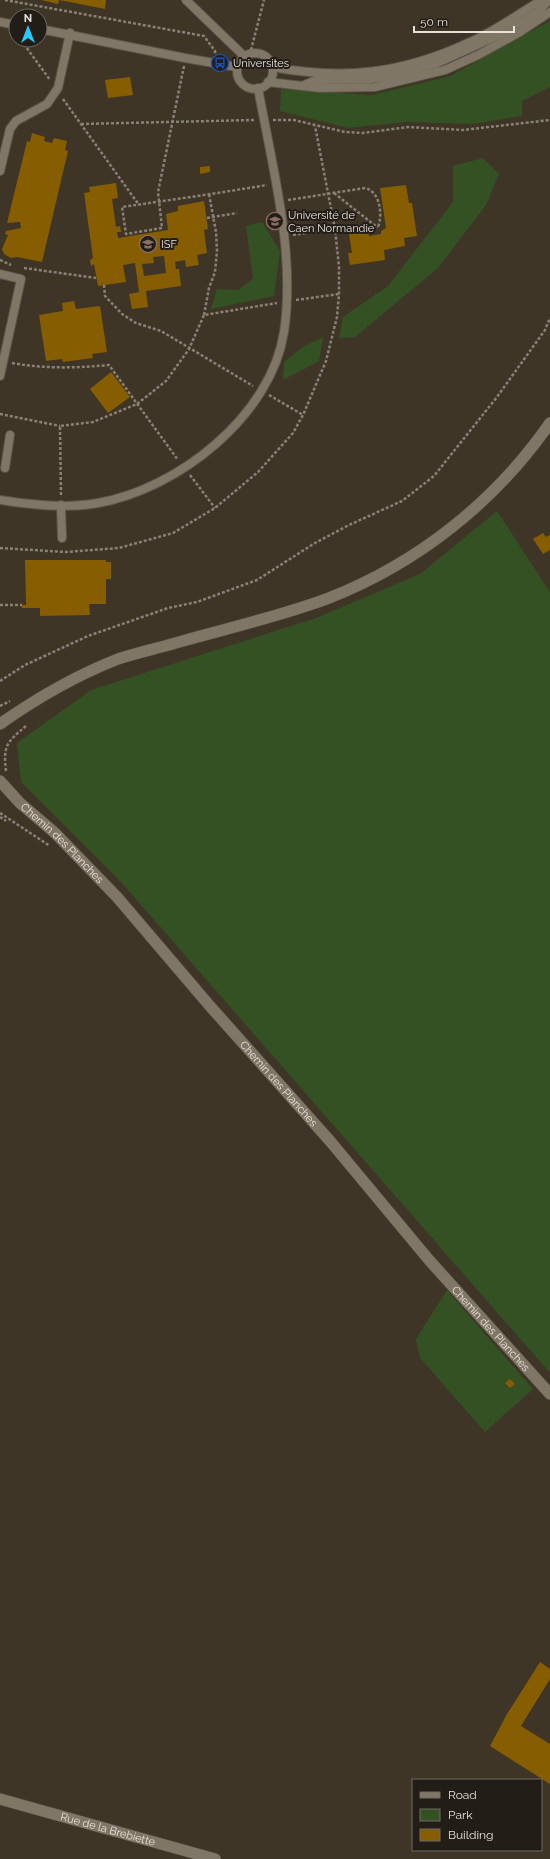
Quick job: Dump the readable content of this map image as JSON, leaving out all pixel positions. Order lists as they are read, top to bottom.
{
  "streets": {
    "street": ["Chemin des Planches", "Rue de la Brebiette"]
  },
  "places": {
    "bus stop": ["Universites"],
    "school or university": ["Université de Caen Normandie", "ISF"]
  },
  "legend": ["Road", "Park", "Building"],
  "scale_bar": "50 m",
  "north": "top"
}
